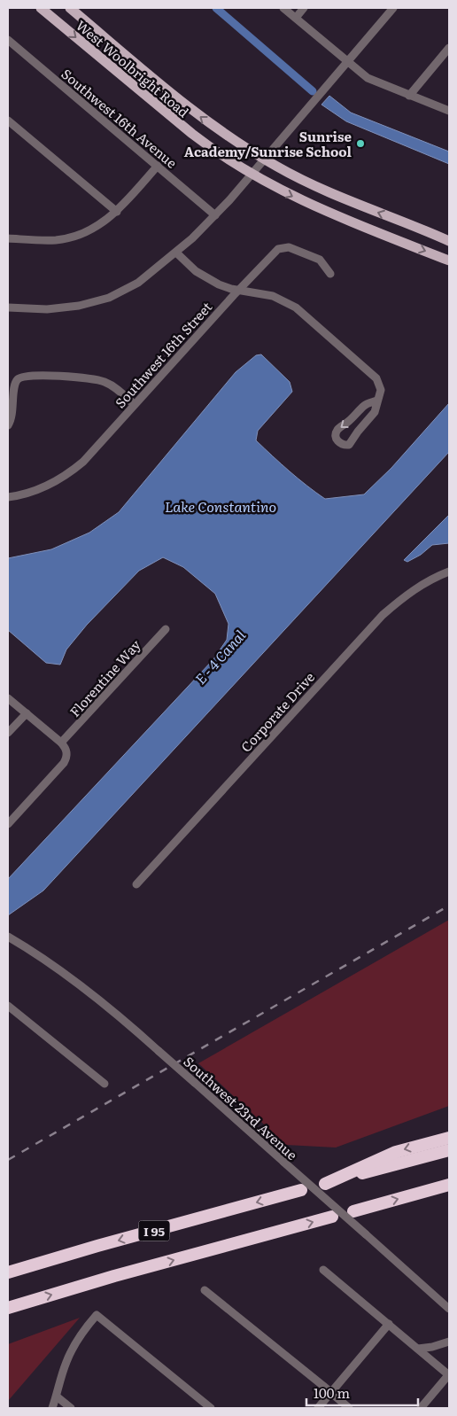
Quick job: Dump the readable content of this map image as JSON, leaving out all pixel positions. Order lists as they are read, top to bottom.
{
  "streets": {
    "highway": ["I 95"],
    "main road": ["West Woolbright Road"],
    "street": [
      "Southwest 16th Avenue",
      "Southwest 16th Street",
      "Florentine Way",
      "Corporate Drive",
      "Southwest 23rd Avenue"
    ]
  },
  "water": ["Lake Constantino", "E - 4 Canal"],
  "places": ["Sunrise Academy/Sunrise School"],
  "scale_bar": "100 m"
}
